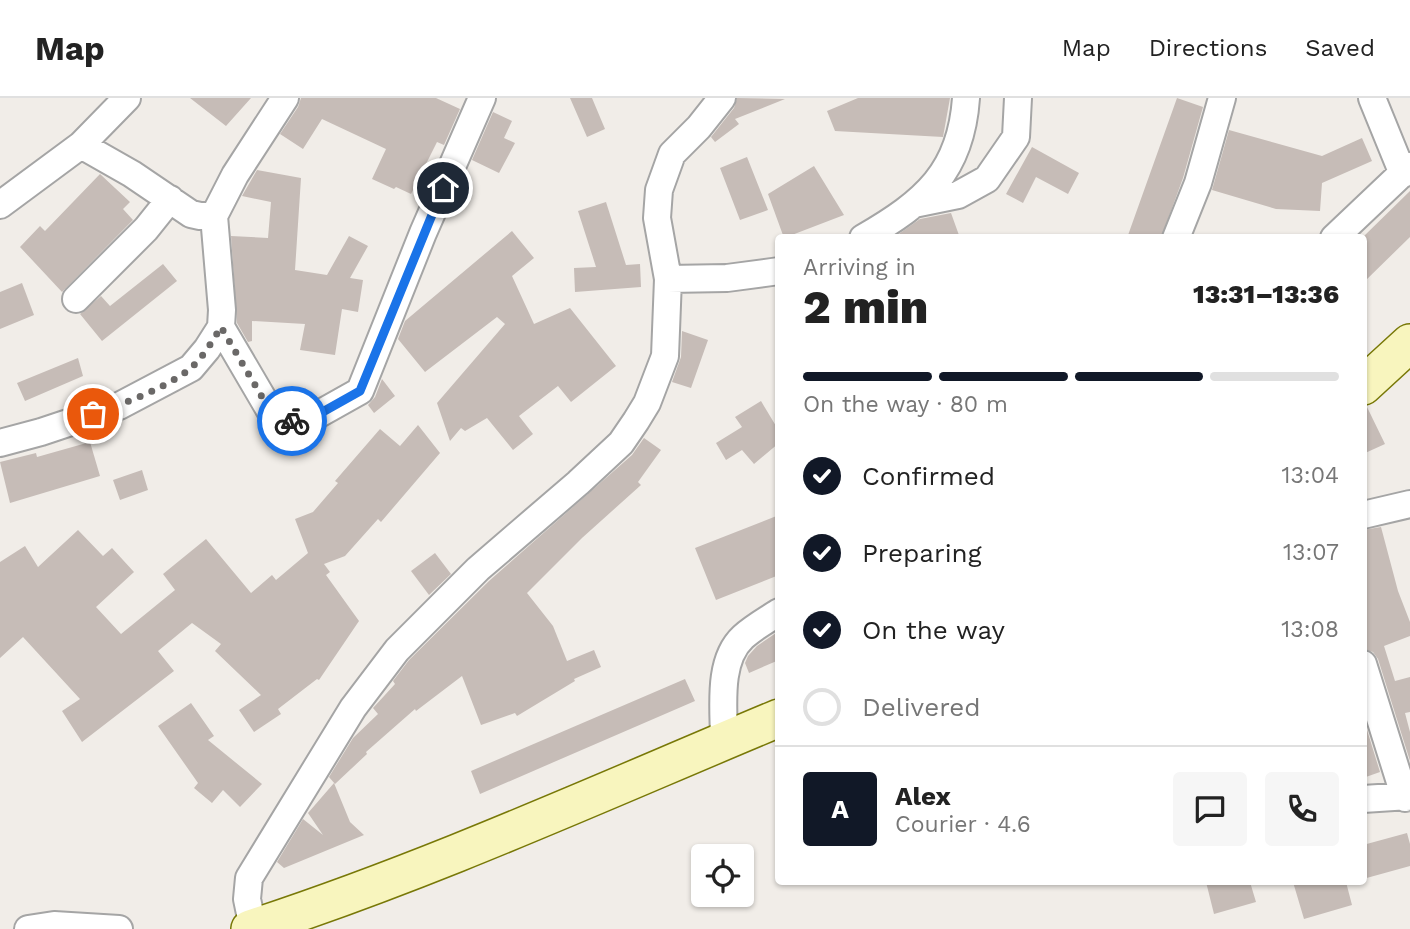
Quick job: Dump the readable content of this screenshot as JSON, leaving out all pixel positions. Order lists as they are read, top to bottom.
{
  "page": {
    "header": "Map",
    "nav": ["Map", "Directions", "Saved"],
    "heading": ["2 min", "Arriving in", "13:31–13:36"],
    "panel": ["Alex", "Courier · 4.6"],
    "bar": "On the way · 80 m",
    "list": [
      ["Confirmed", "13:04"],
      ["Preparing", "13:07"],
      ["On the way", "13:08"],
      "Delivered"
    ],
    "round": "A"
  }
}
